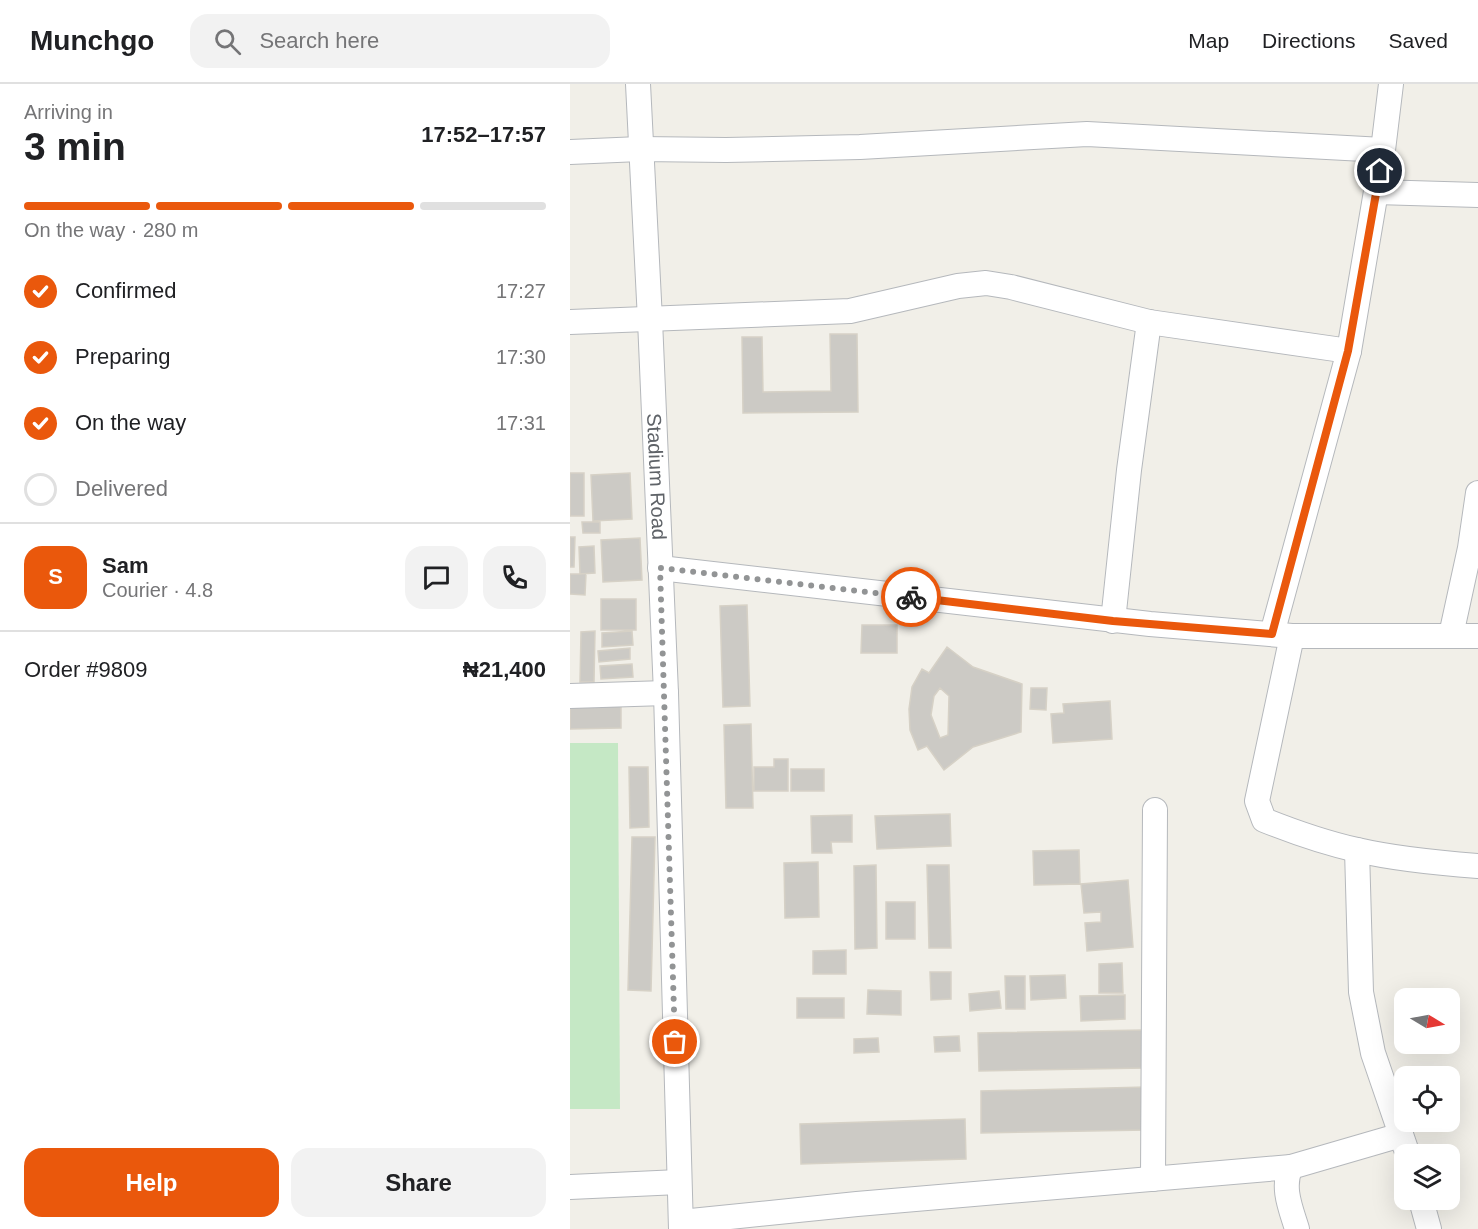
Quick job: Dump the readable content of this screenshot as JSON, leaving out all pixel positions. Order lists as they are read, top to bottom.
{
  "streets": {
    "street": ["Stadium Road"]
  },
  "north": "right",
  "page": {
    "header": "Munchgo",
    "search": "Search here",
    "nav": ["Map", "Directions", "Saved"],
    "heading": ["3 min", "Arriving in", "17:52–17:57"],
    "panel": [
      "Sam",
      "Courier · 4.8",
      "Order #9809",
      "₦21,400"
    ],
    "bar": "On the way · 280 m",
    "list": [
      ["Confirmed", "17:27"],
      ["Preparing", "17:30"],
      ["On the way", "17:31"],
      "Delivered"
    ],
    "round": "S",
    "buttons": ["Help", "Share"]
  }
}
